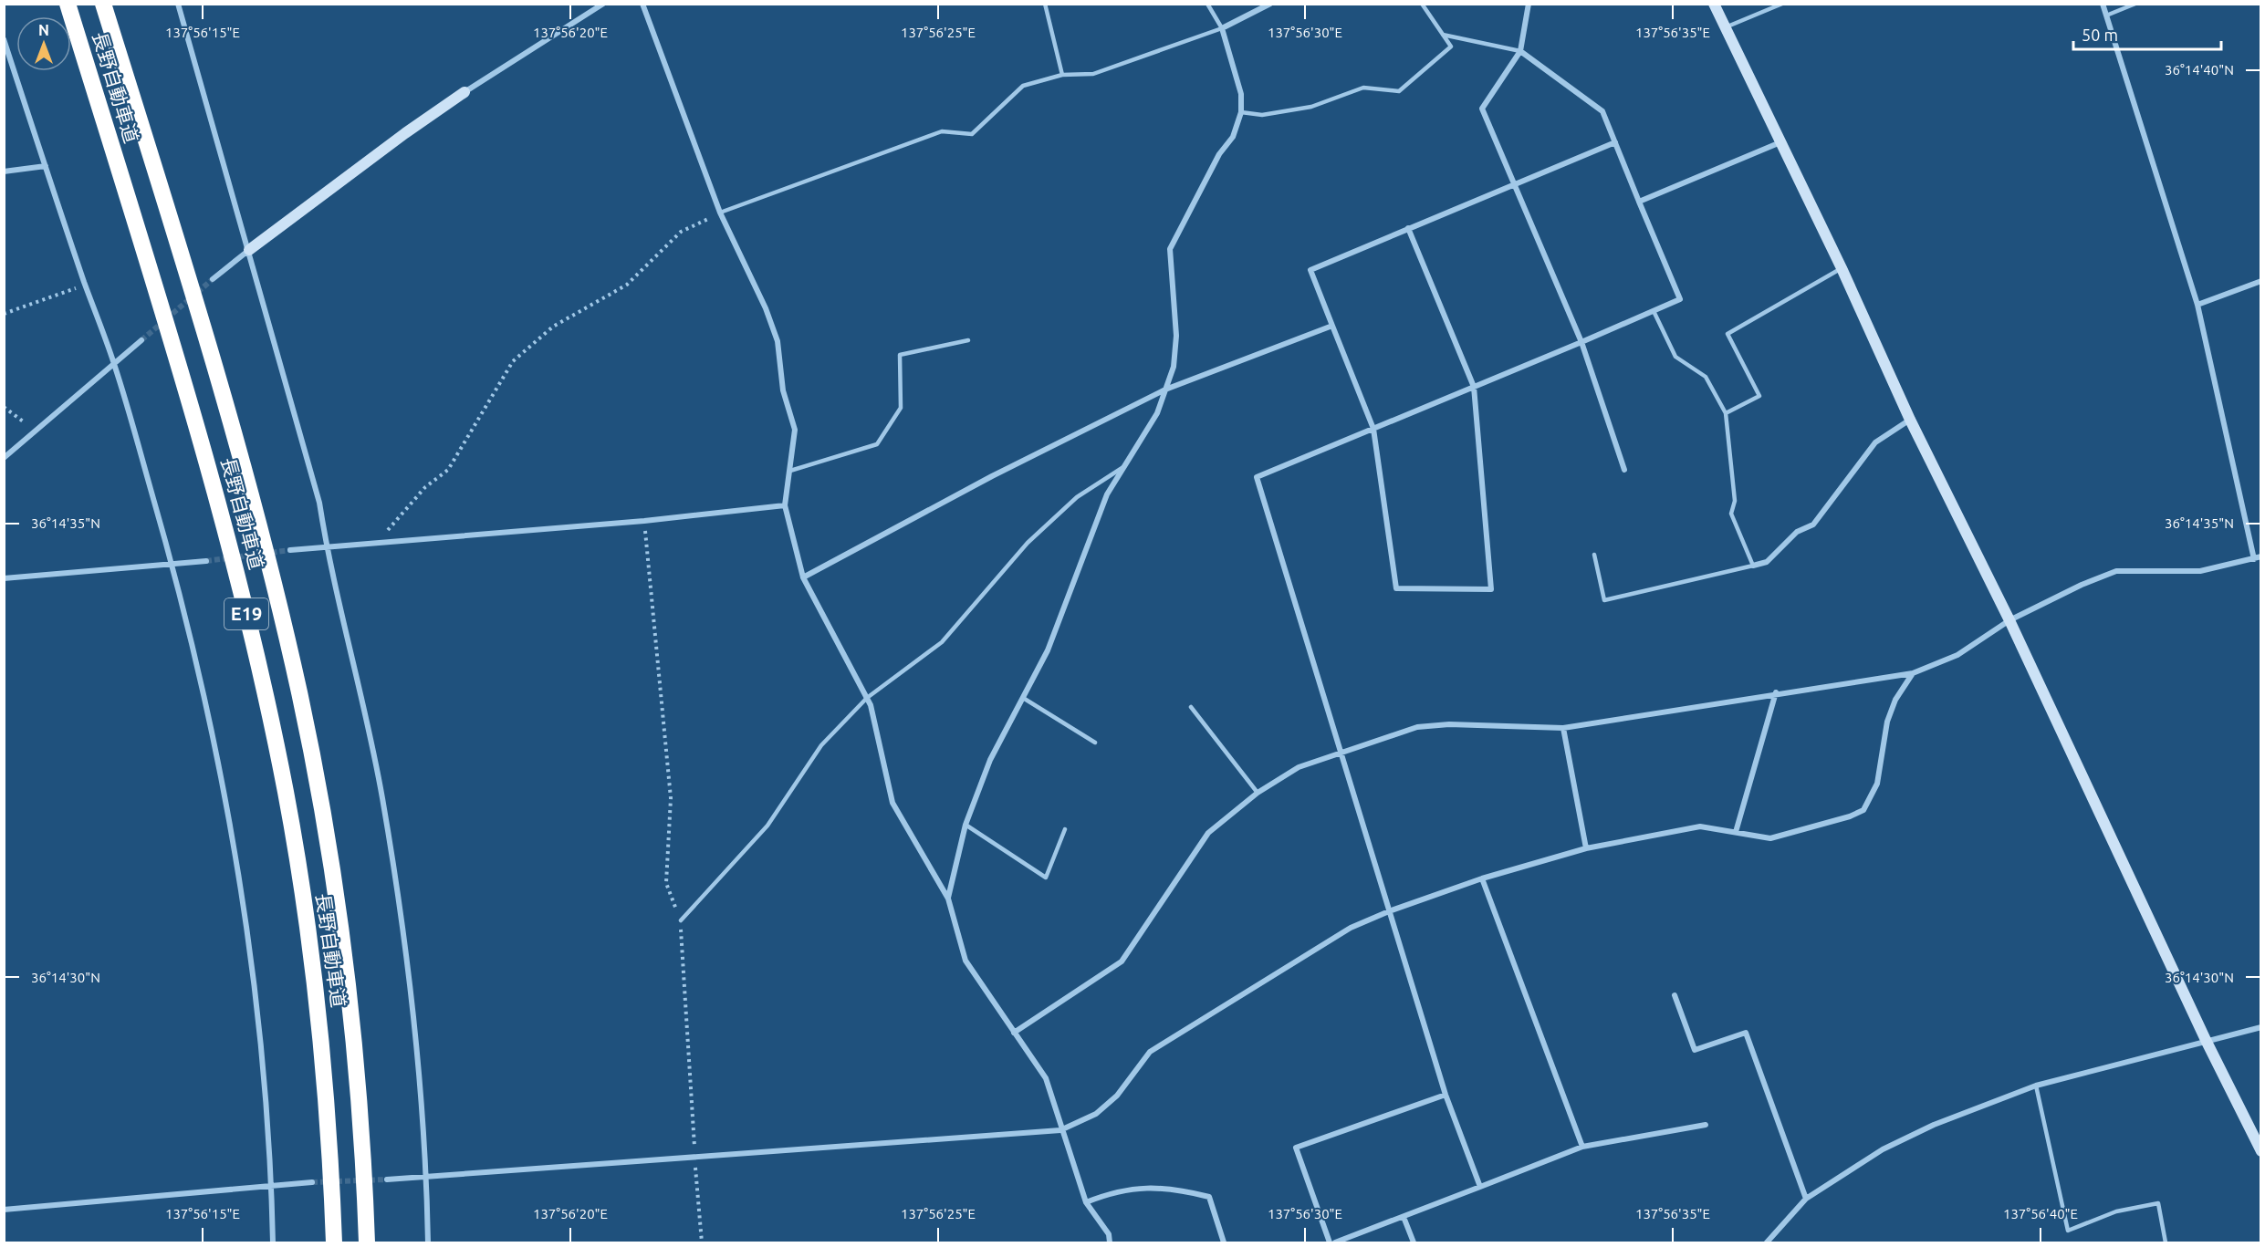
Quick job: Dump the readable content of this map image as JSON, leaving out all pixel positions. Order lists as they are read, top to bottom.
{
  "streets": {
    "highway": ["長野自動車道", "E19"]
  },
  "scale_bar": "50 m",
  "north": "top",
  "coordinates": [
    "137°56'15\"E",
    "137°56'20\"E",
    "137°56'25\"E",
    "137°56'30\"E",
    "137°56'35\"E",
    "36°14'40\"N",
    "36°14'35\"N",
    "36°14'30\"N",
    "137°56'40\"E"
  ]
}
